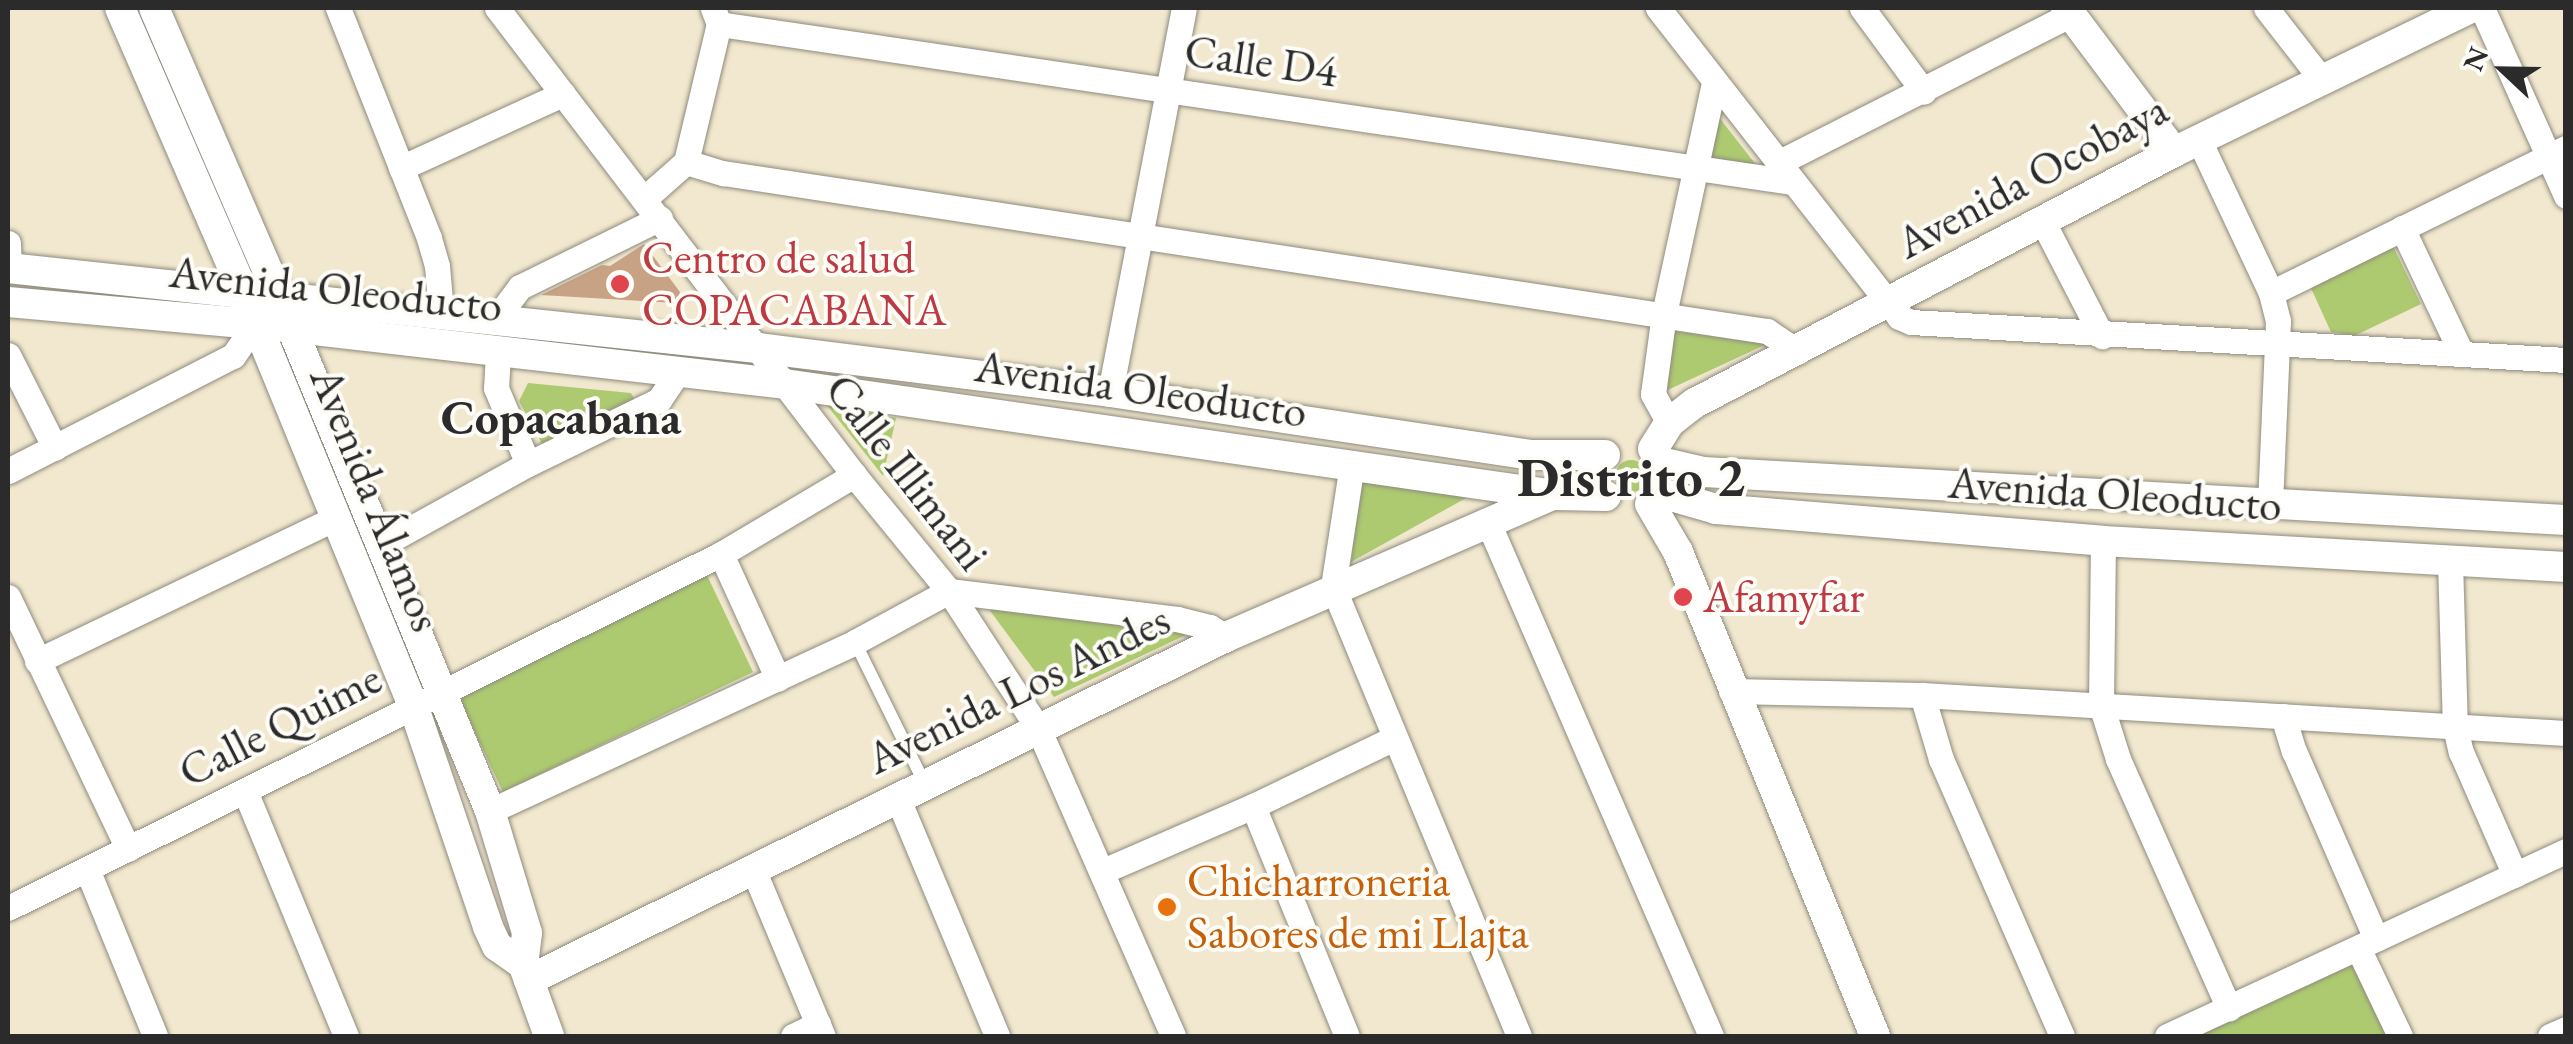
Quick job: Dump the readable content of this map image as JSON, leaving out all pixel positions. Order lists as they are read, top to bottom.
{
  "streets": {
    "street": [
      "Calle D4",
      "Avenida Ocobaya",
      "Avenida Oleoducto",
      "Calle Illimani",
      "Avenida Álamos",
      "Avenida Los Andes",
      "Calle Quime"
    ]
  },
  "crossings": [
    ["Avenida Ocobaya", "Avenida Oleoducto"],
    ["Avenida Oleoducto", "Calle Illimani"],
    ["Avenida Oleoducto", "Avenida Álamos"],
    ["Avenida Oleoducto", "Avenida Los Andes"],
    ["Calle Illimani", "Avenida Los Andes"],
    ["Calle Illimani", "Calle Quime"],
    ["Avenida Álamos", "Avenida Los Andes"],
    ["Avenida Álamos", "Calle Quime"]
  ],
  "districts": ["Copacabana", "Distrito 2"],
  "places": ["Centro de salud COPACABANA", "Afamyfar", "Chicharroneria Sabores de mi Llajta"],
  "north": "left"
}
